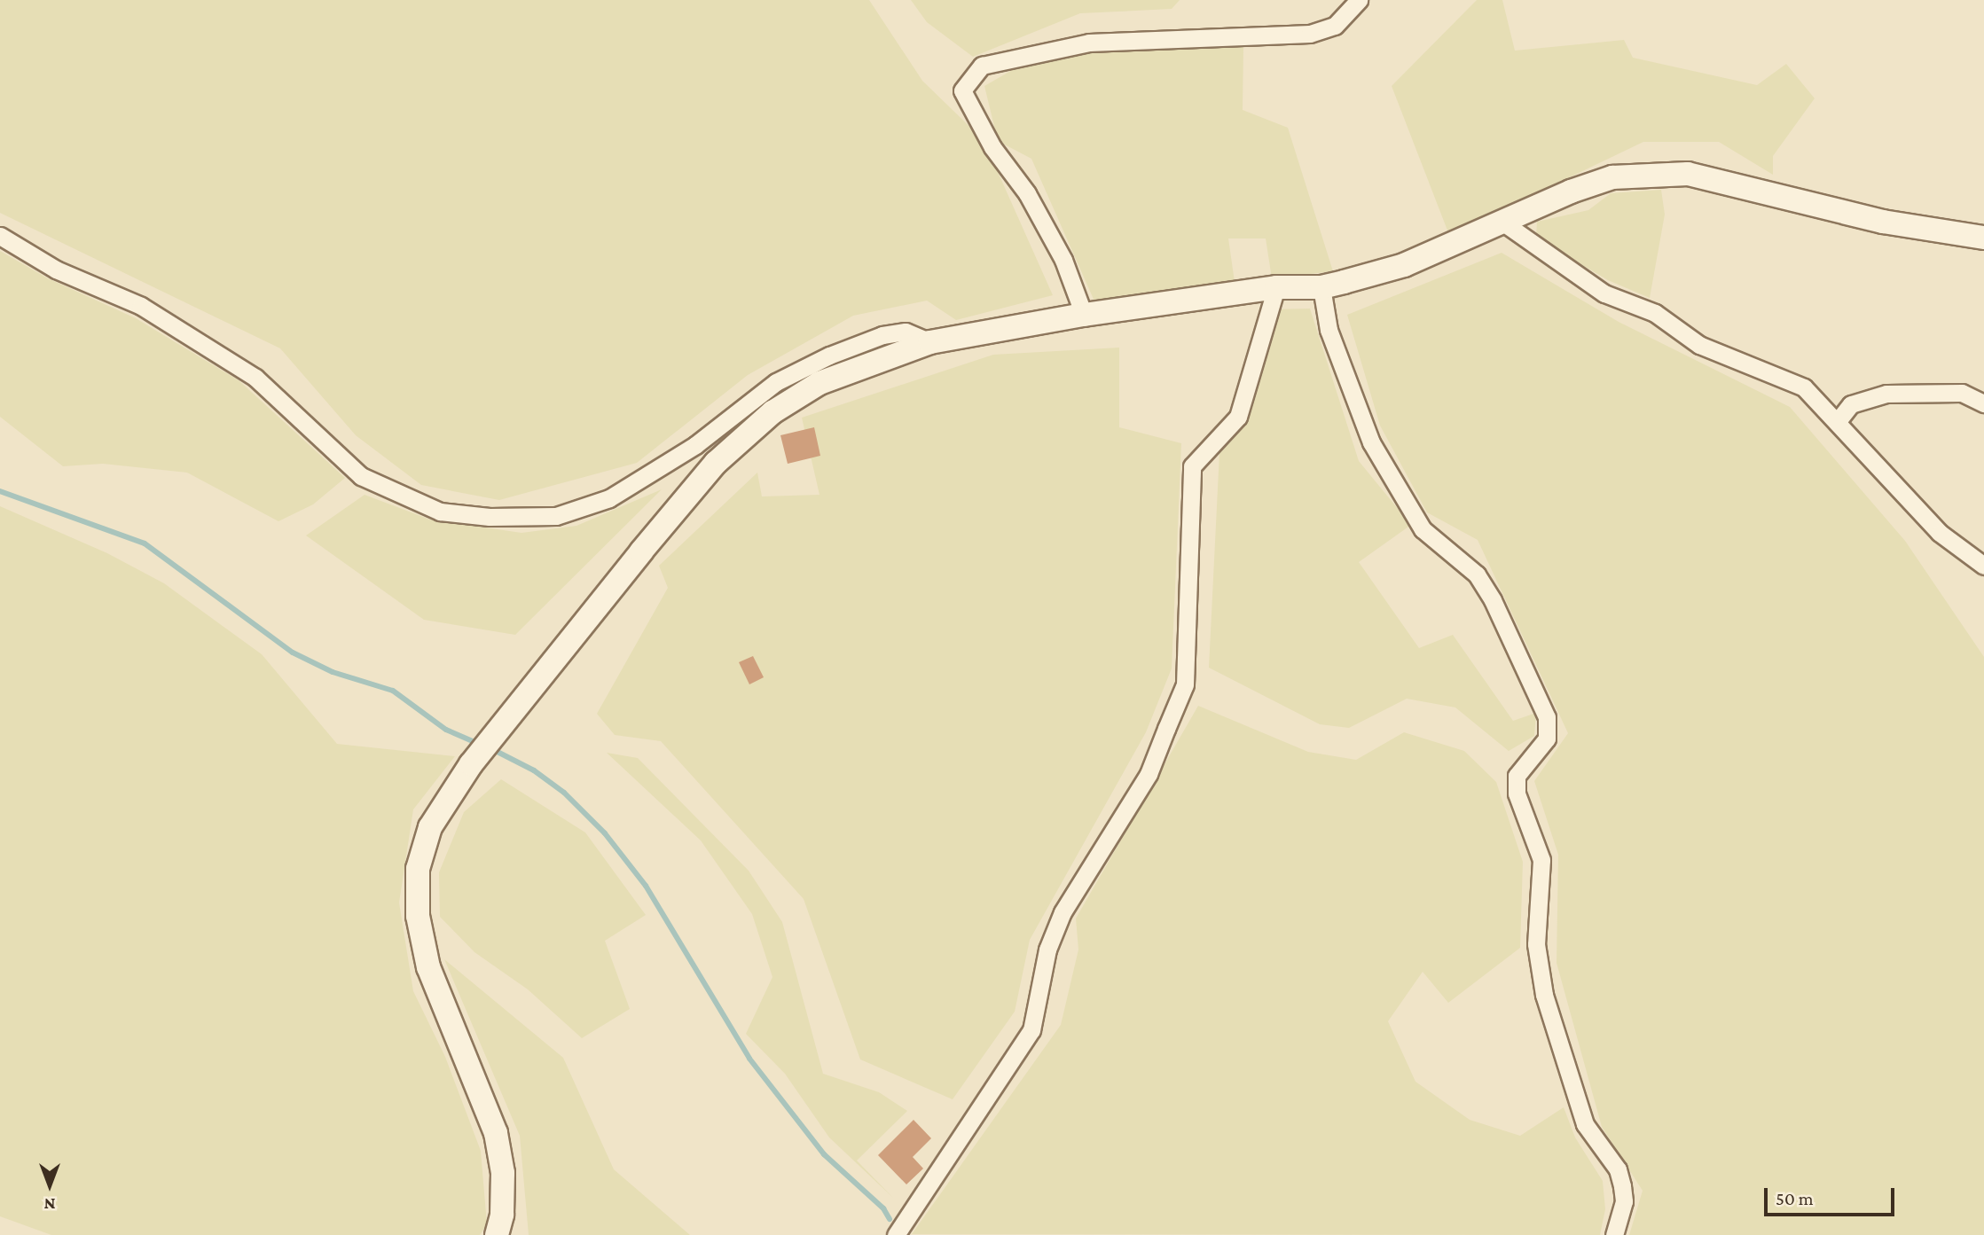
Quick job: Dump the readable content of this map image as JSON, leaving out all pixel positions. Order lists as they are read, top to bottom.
{
  "scale_bar": "50 m",
  "north": "bottom"
}
